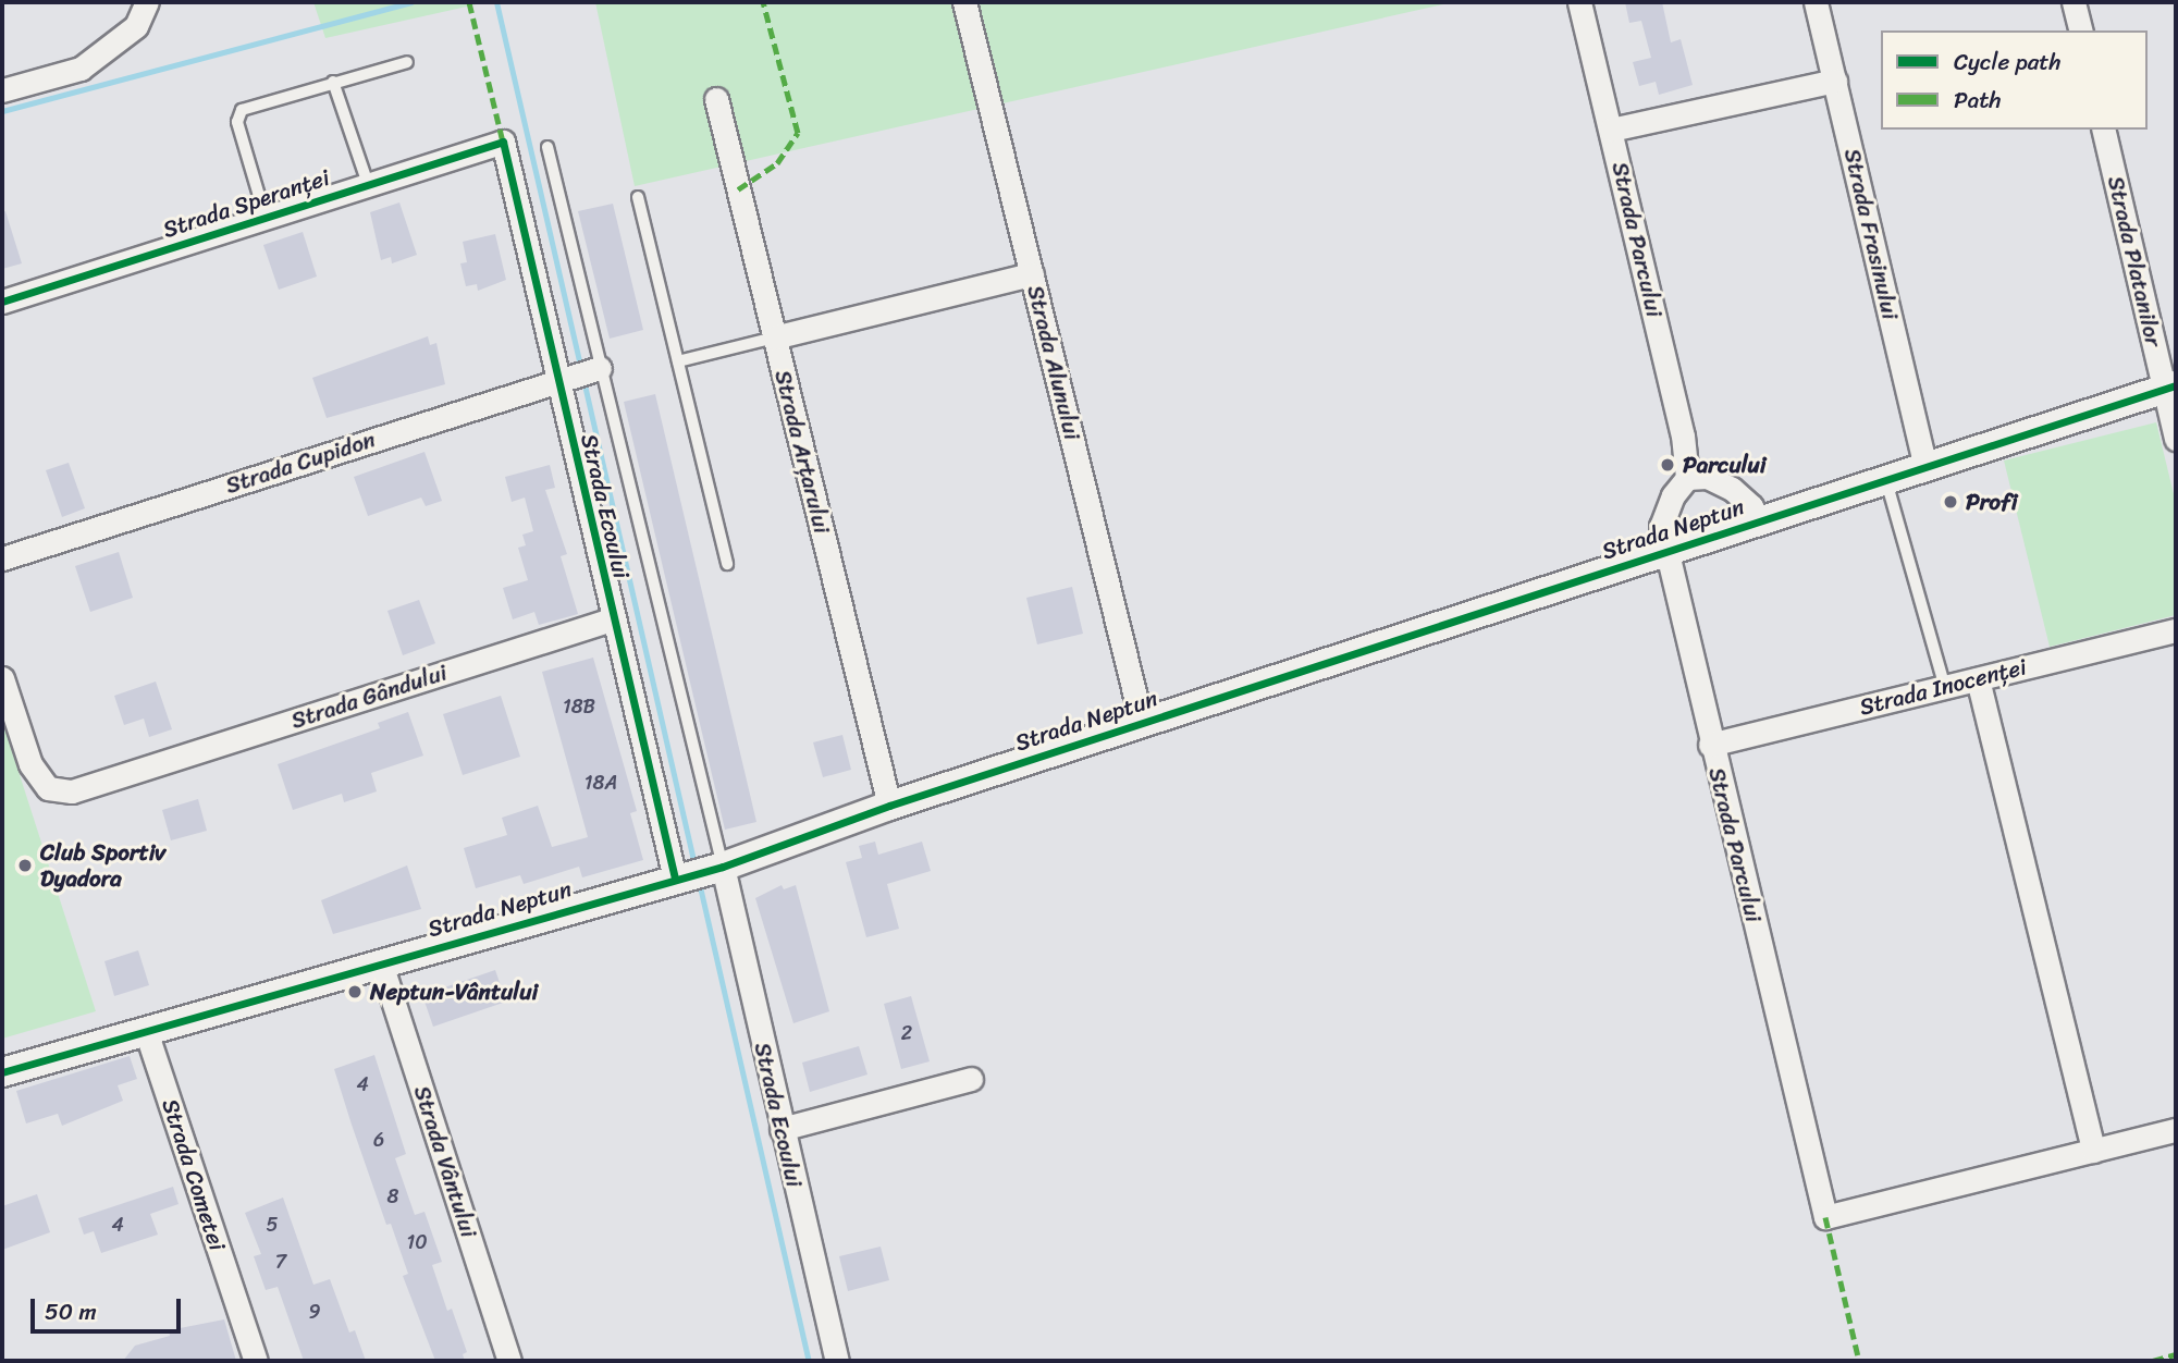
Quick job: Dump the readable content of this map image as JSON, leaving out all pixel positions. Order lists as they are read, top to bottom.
{
  "streets": {
    "street": [
      "Strada Speranței",
      "Strada Frasinului",
      "Strada Parcului",
      "Strada Platanilor",
      "Strada Alunului",
      "Strada Arțarului",
      "Strada Cupidon",
      "Strada Ecoului",
      "Strada Neptun",
      "Strada Inocenței",
      "Strada Gândului",
      "Strada Vântului",
      "Strada Cometei"
    ]
  },
  "crossings": [
    ["Strada Speranței", "Strada Ecoului"],
    ["Strada Frasinului", "Strada Neptun"],
    ["Strada Parcului", "Strada Neptun"],
    ["Strada Parcului", "Strada Inocenței"],
    ["Strada Platanilor", "Strada Neptun"],
    ["Strada Alunului", "Strada Neptun"],
    ["Strada Arțarului", "Strada Neptun"],
    ["Strada Cupidon", "Strada Ecoului"],
    ["Strada Ecoului", "Strada Neptun"],
    ["Strada Ecoului", "Strada Gândului"],
    ["Strada Neptun", "Strada Vântului"],
    ["Strada Neptun", "Strada Cometei"]
  ],
  "places": [
    "Parcului",
    "Profi",
    "Club Sportiv Dyadora",
    "Neptun-Vântului"
  ],
  "house_numbers": [
    "18B",
    "18A",
    "2",
    "4",
    "6",
    "8",
    "4",
    "5",
    "10",
    "7",
    "9"
  ],
  "legend": ["Cycle path", "Path"],
  "scale_bar": "50 m"
}
